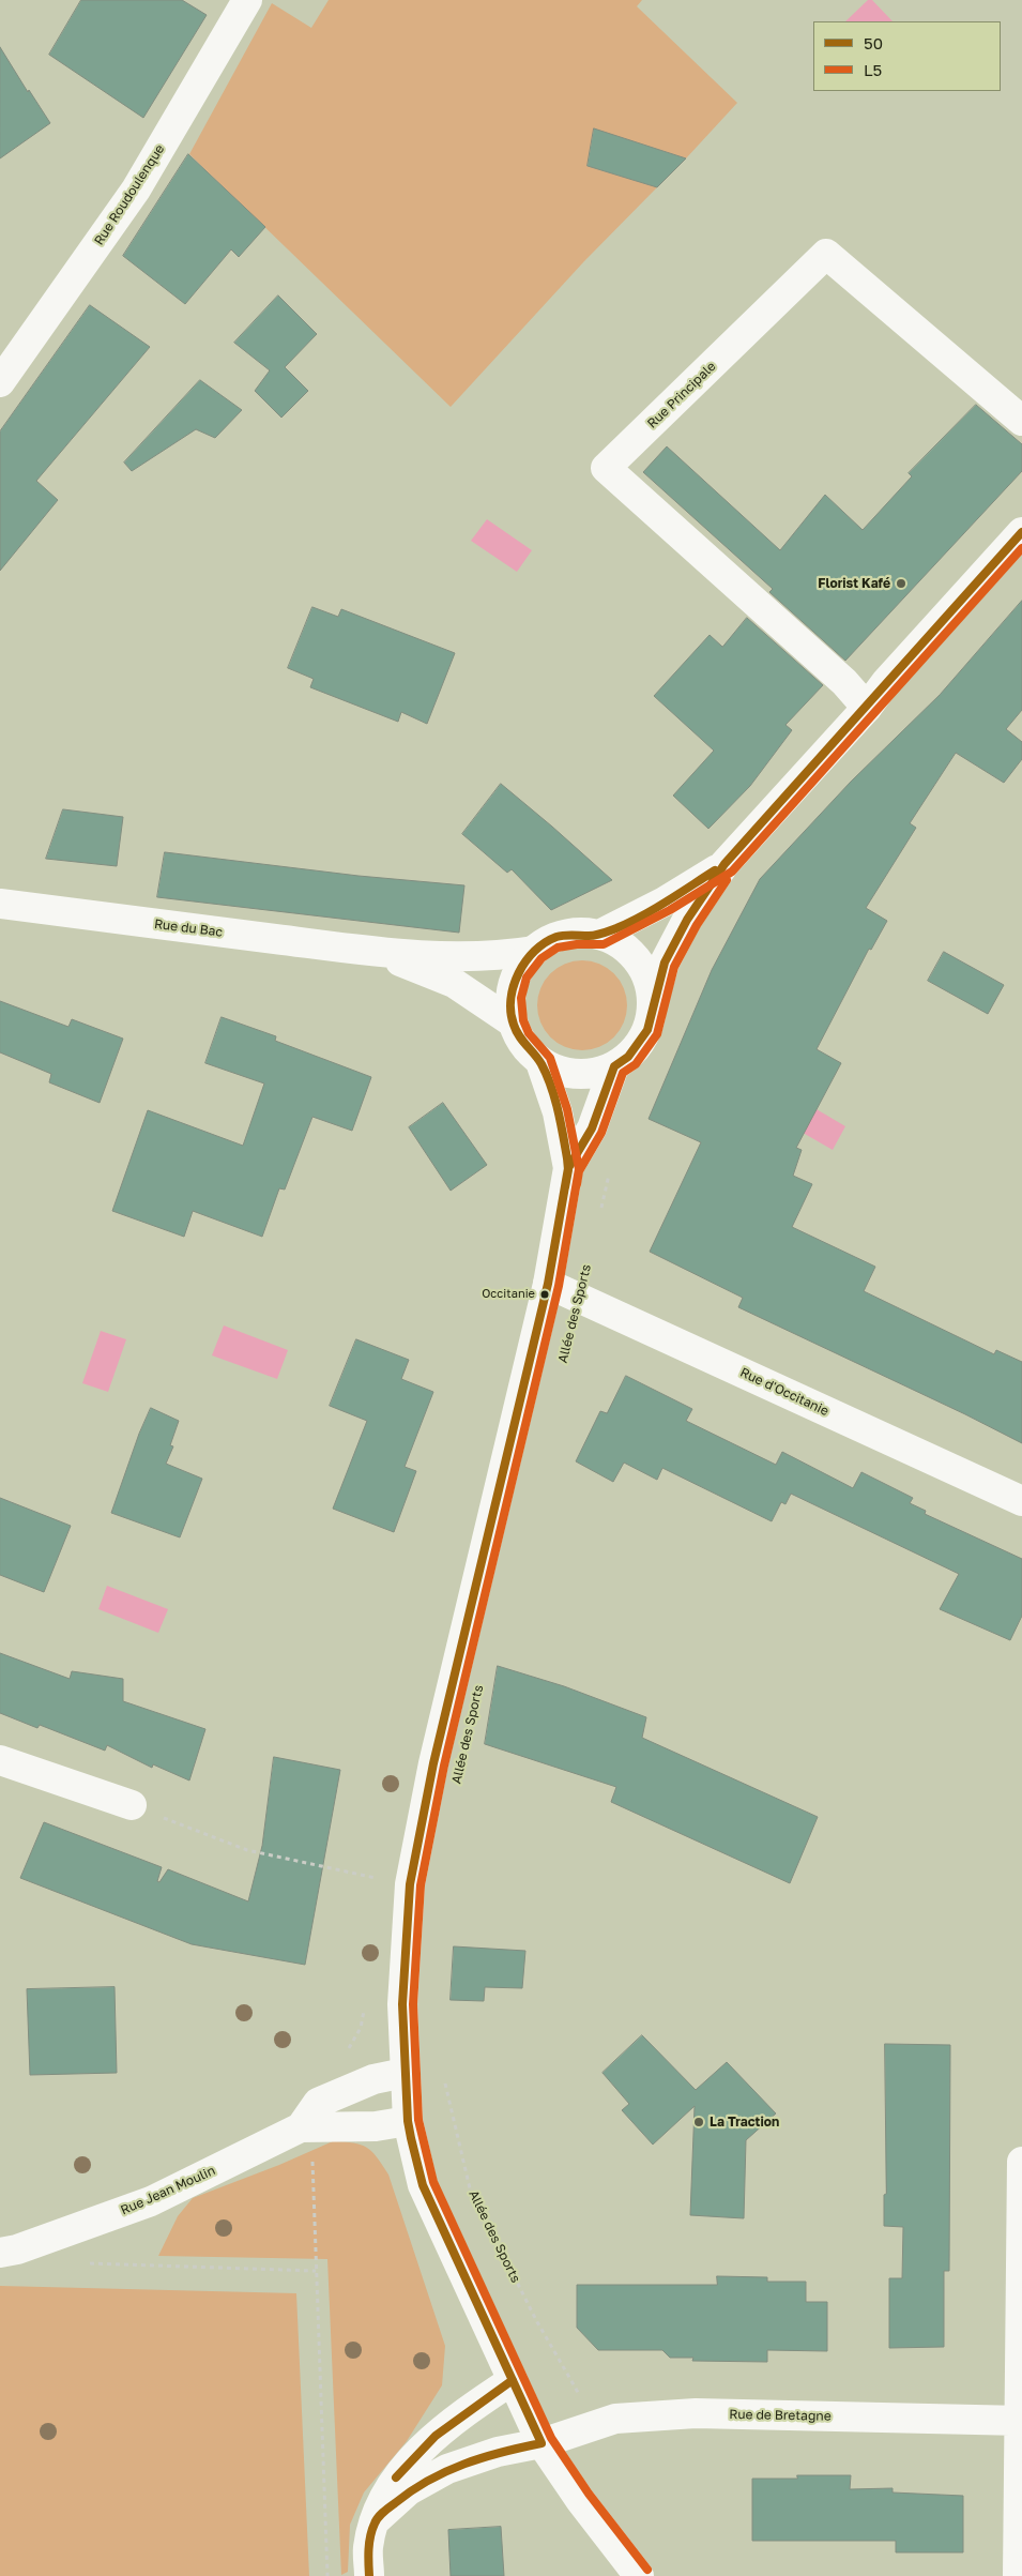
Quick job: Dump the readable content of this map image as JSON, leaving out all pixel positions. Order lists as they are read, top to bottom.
{
  "streets": {
    "street": [
      "Rue Roudoulenque",
      "Rue Principale",
      "Rue du Bac",
      "Allée des Sports",
      "Rue d'Occitanie",
      "Rue Jean Moulin",
      "Rue de Bretagne"
    ]
  },
  "crossings": [
    ["Rue du Bac", "Allée des Sports"],
    ["Allée des Sports", "Rue d'Occitanie"],
    ["Allée des Sports", "Rue Jean Moulin"],
    ["Allée des Sports", "Rue de Bretagne"]
  ],
  "places": ["Florist Kafé", "Occitanie", "La Traction"],
  "lines": ["transit line 50", "transit line L5"],
  "legend": ["50", "L5"]
}
